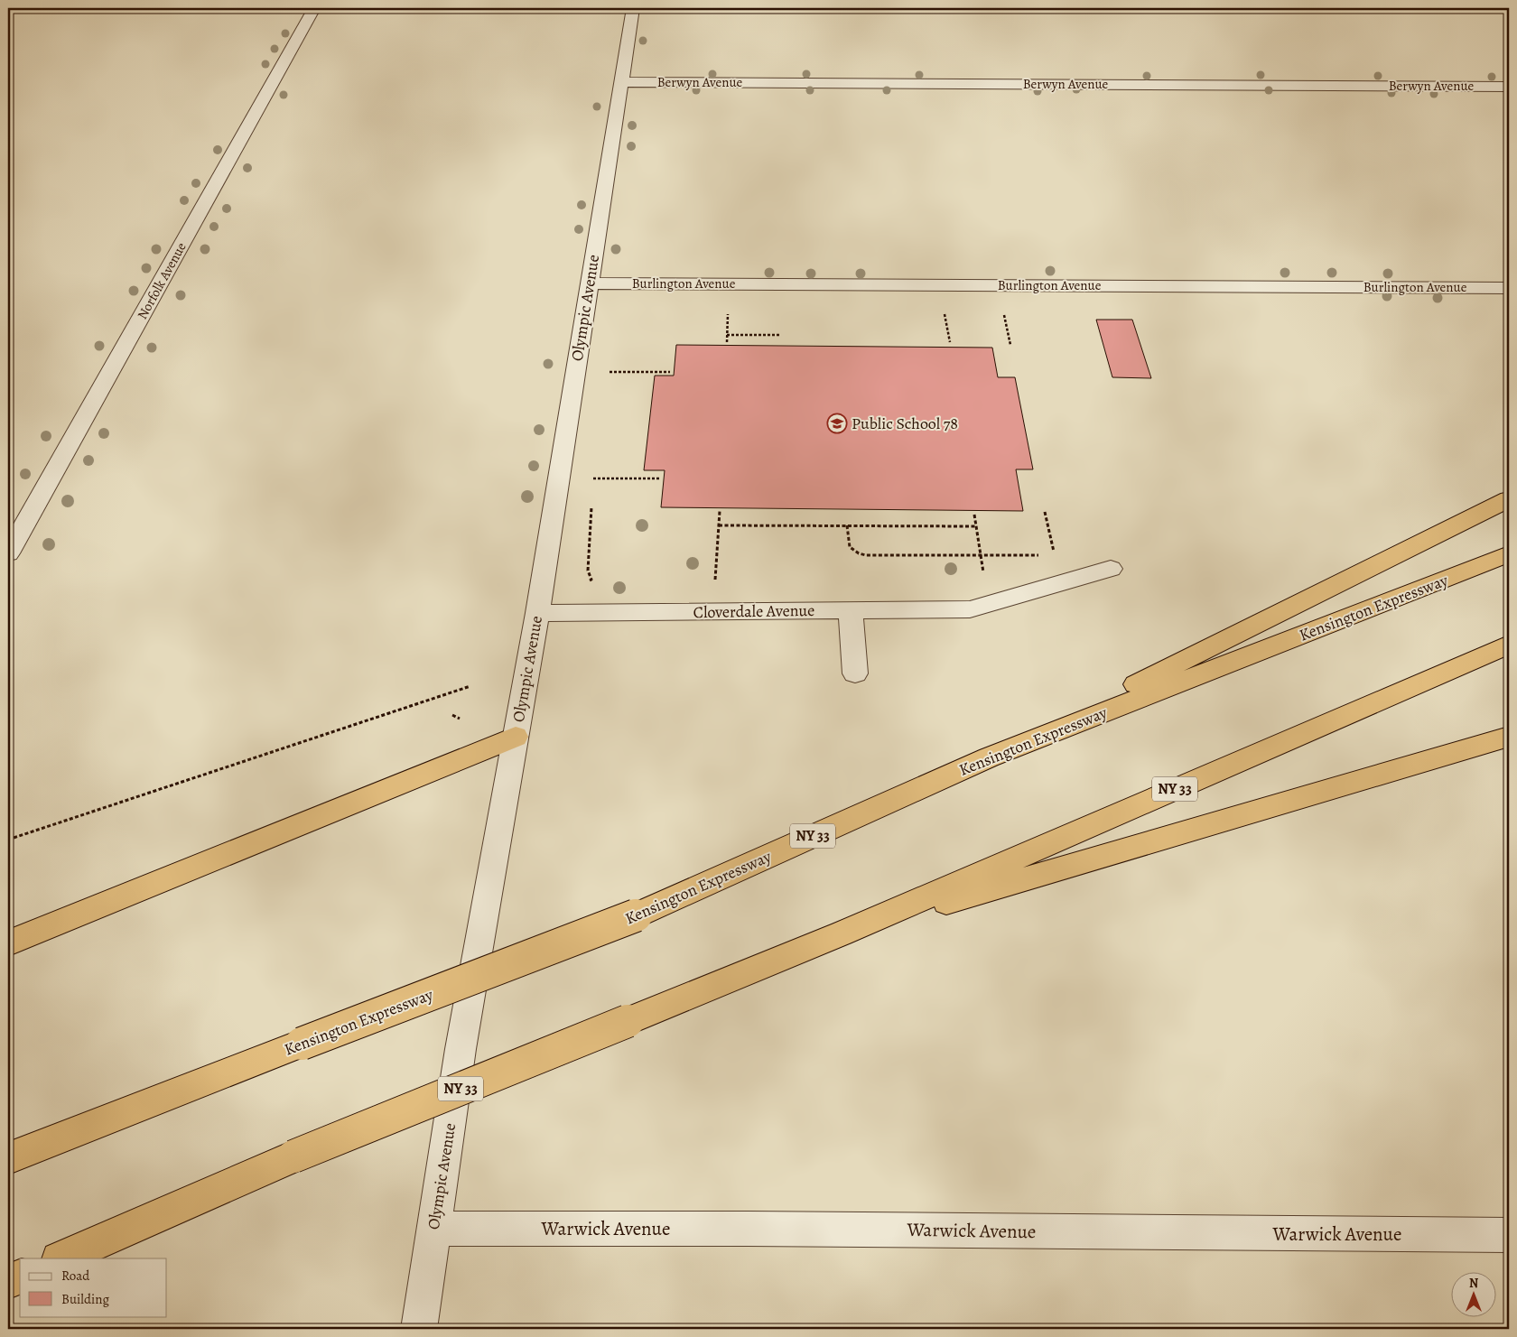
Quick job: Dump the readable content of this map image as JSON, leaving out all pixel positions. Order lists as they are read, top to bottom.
{
  "streets": {
    "highway": ["Kensington Expressway", "NY 33"],
    "street": [
      "Berwyn Avenue",
      "Norfolk Avenue",
      "Burlington Avenue",
      "Olympic Avenue",
      "Cloverdale Avenue",
      "Warwick Avenue"
    ]
  },
  "crossings": [
    ["Berwyn Avenue", "Olympic Avenue"],
    ["Burlington Avenue", "Olympic Avenue"],
    ["Olympic Avenue", "Cloverdale Avenue"],
    ["Olympic Avenue", "Warwick Avenue"]
  ],
  "places": {
    "school or university": ["Public School 78"]
  },
  "legend": ["Road", "Building"],
  "north": "top"
}
